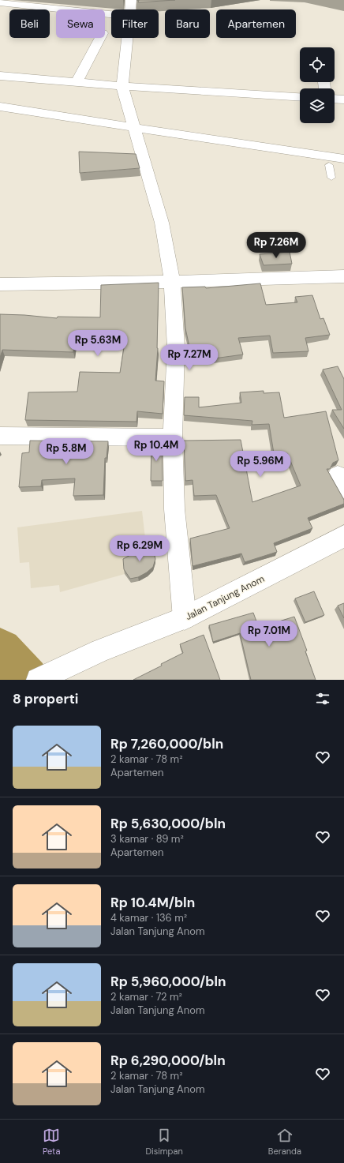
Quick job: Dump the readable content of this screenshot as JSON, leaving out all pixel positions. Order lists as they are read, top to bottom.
{
  "streets": {
    "street": ["Jalan Tanjung Anom"]
  },
  "page": {
    "chip": [
      "Beli",
      "Sewa",
      "Filter",
      "Baru",
      "Apartemen"
    ],
    "price": [
      "Rp 7.26M",
      "Rp 5.63M",
      "Rp 7.27M",
      "Rp 10.4M",
      "Rp 5.8M",
      "Rp 5.96M",
      "Rp 6.29M",
      "Rp 7.01M"
    ],
    "heading": "8 properti",
    "list": [
      {
        "name": "Rp 7,260,000/bln",
        "note": "2 kamar · 78 m² · Apartemen"
      },
      {
        "name": "Rp 5,630,000/bln",
        "note": "3 kamar · 89 m² · Apartemen"
      },
      {
        "name": "Rp 10.4M/bln",
        "note": "4 kamar · 136 m² · Jalan Tanjung Anom"
      },
      {
        "name": "Rp 5,960,000/bln",
        "note": "2 kamar · 72 m² · Jalan Tanjung Anom"
      },
      {
        "name": "Rp 6,290,000/bln",
        "note": "2 kamar · 78 m² · Jalan Tanjung Anom"
      }
    ],
    "tabs": ["Peta", "Disimpan", "Beranda"]
  }
}
